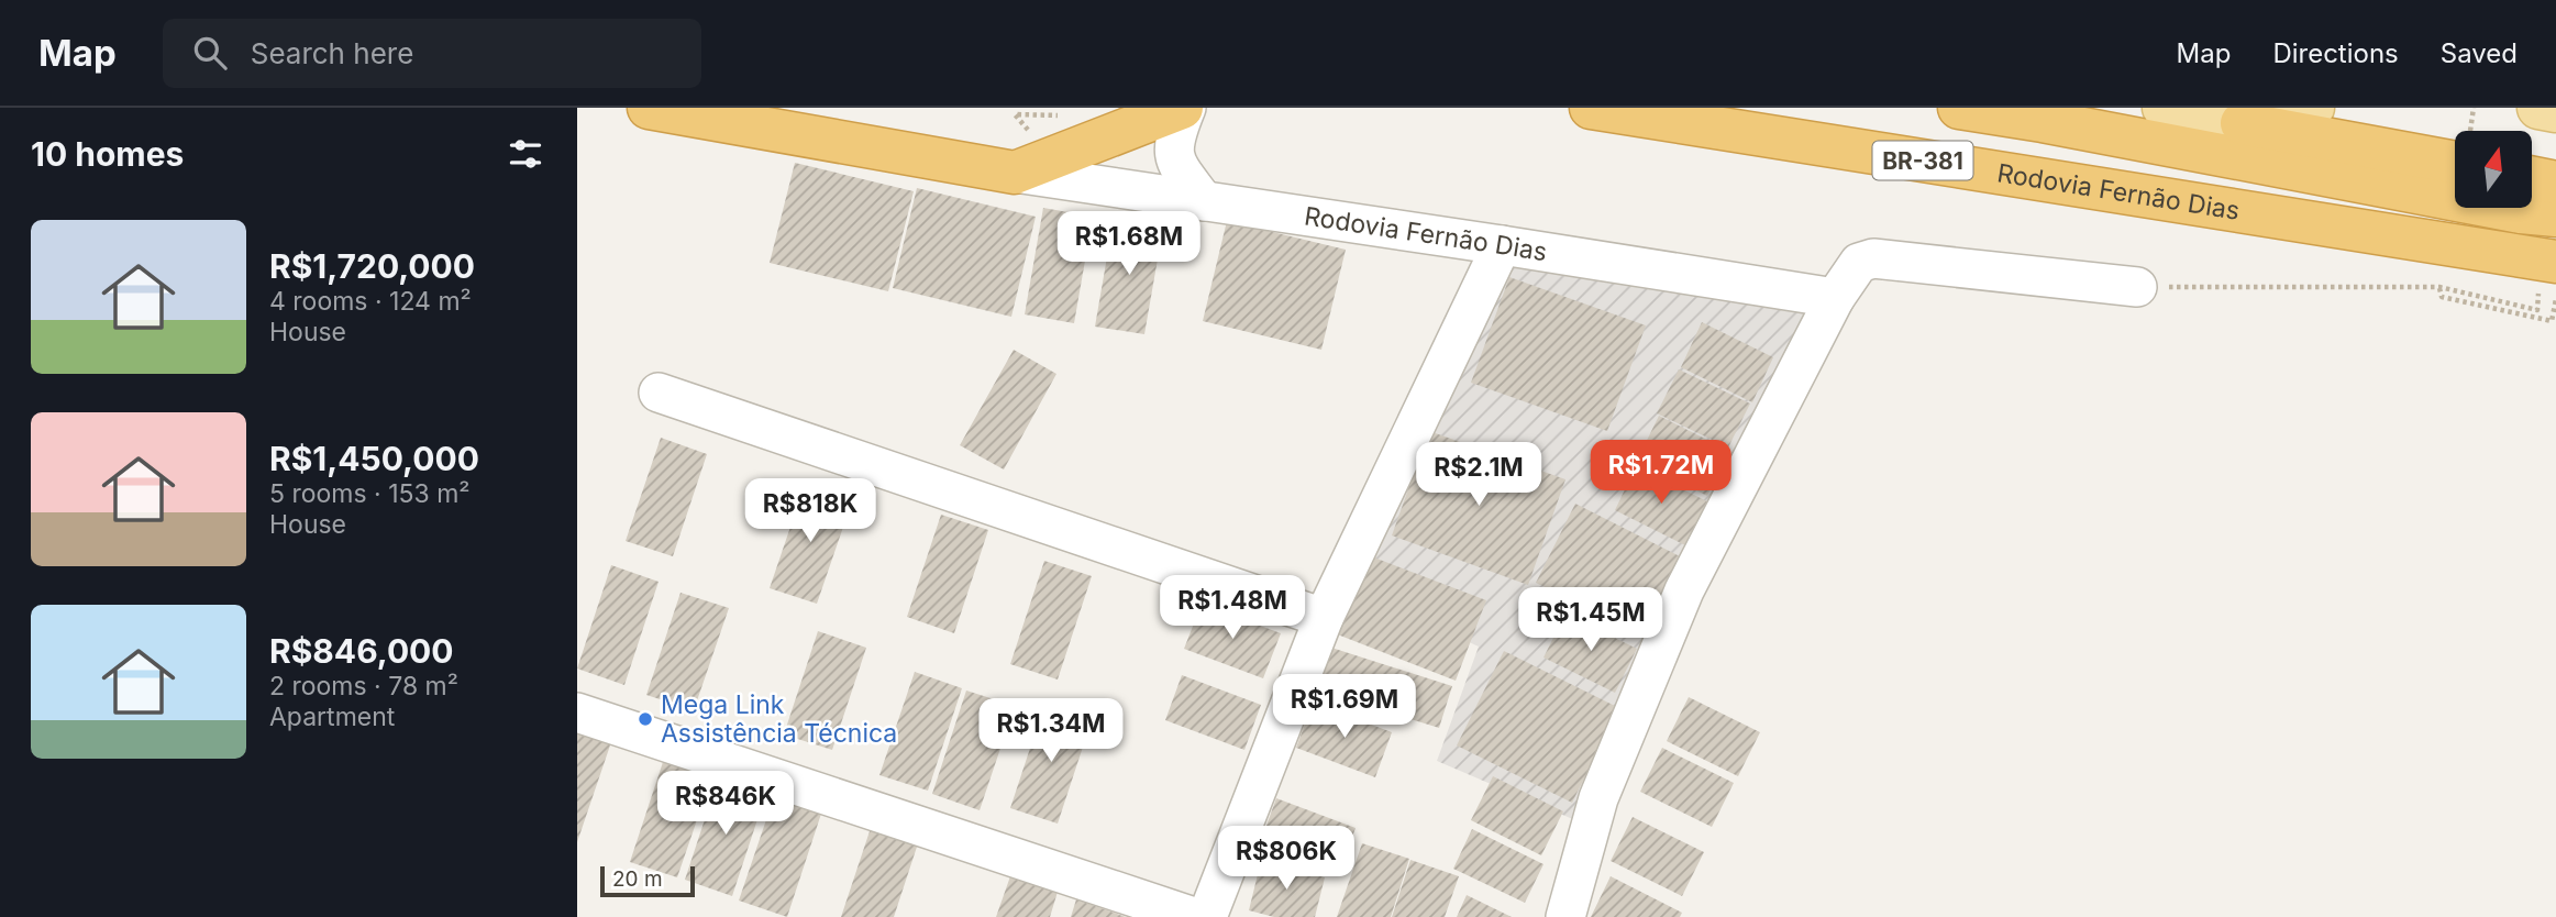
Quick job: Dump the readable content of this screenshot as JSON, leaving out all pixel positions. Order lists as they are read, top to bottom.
{
  "streets": {
    "highway": ["BR-381", "Rodovia Fernão Dias"]
  },
  "places": ["Mega Link Assistência Técnica"],
  "scale_bar": "20 m",
  "north": "top",
  "page": {
    "header": "Map",
    "search": "Search here",
    "nav": ["Map", "Directions", "Saved"],
    "heading": "10 homes",
    "list": [
      {
        "name": "R$1,720,000",
        "note": "4 rooms · 124 m² · House"
      },
      {
        "name": "R$1,450,000",
        "note": "5 rooms · 153 m² · House"
      },
      {
        "name": "R$846,000",
        "note": "2 rooms · 78 m² · Apartment"
      }
    ],
    "price": [
      "R$1.68M",
      "R$1.72M",
      "R$2.1M",
      "R$818K",
      "R$1.48M",
      "R$1.45M",
      "R$1.69M",
      "R$1.34M",
      "R$846K",
      "R$806K"
    ],
    "scale": "20 m"
  }
}
